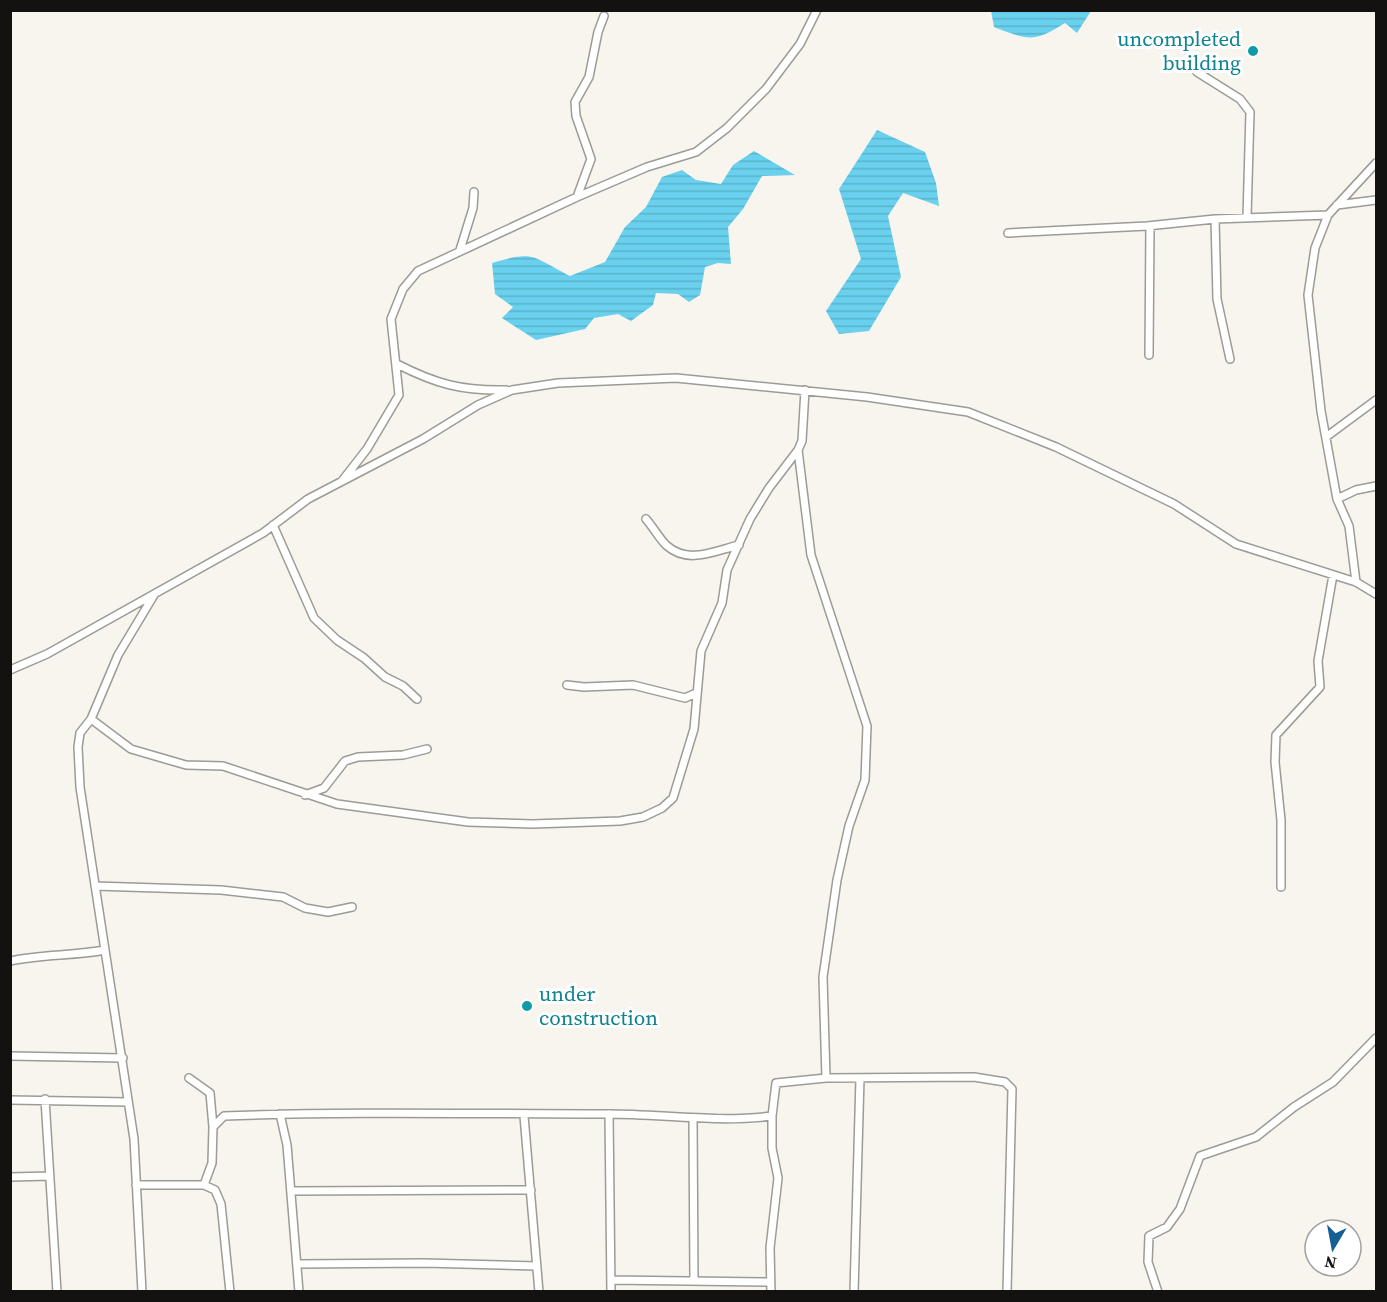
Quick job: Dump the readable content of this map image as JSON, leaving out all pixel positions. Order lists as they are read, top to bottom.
{
  "places": ["uncompleted building", "under construction"],
  "north": "bottom"
}
